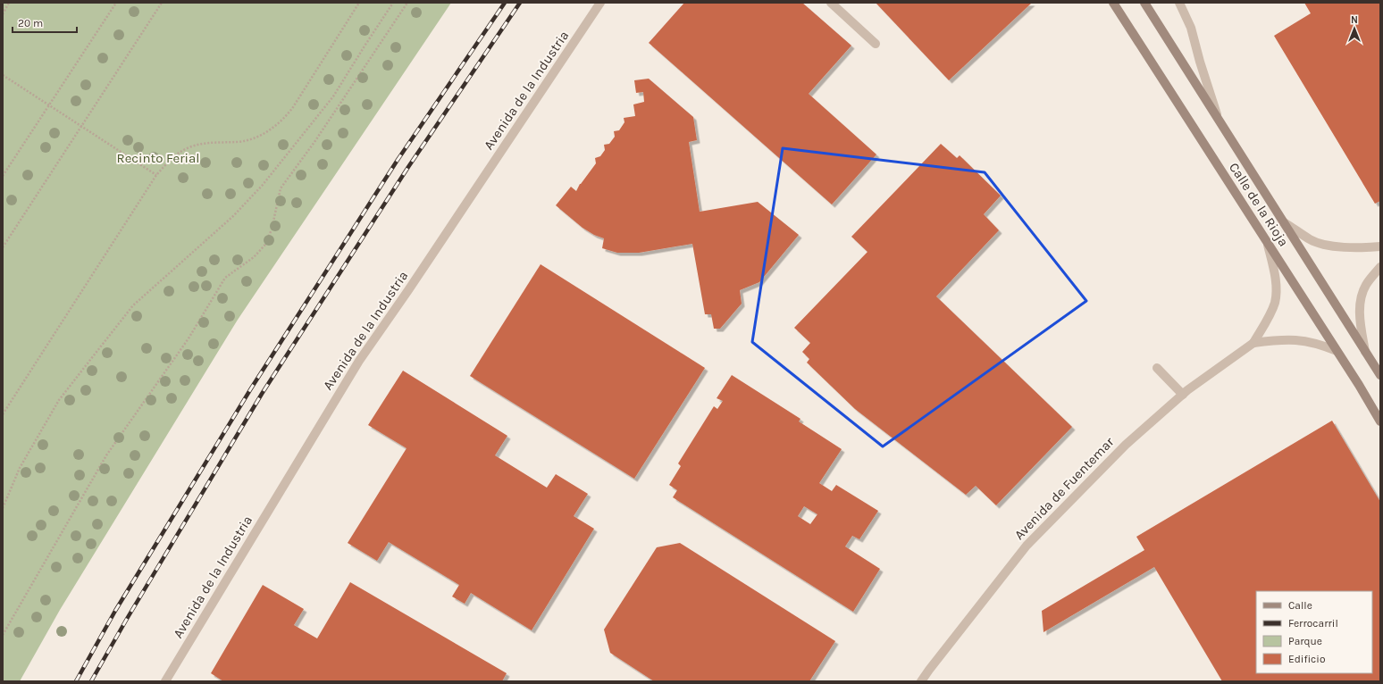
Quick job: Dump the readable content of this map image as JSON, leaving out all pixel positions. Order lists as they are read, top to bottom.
{
  "streets": {
    "main road": ["Calle de la Rioja"],
    "street": ["Avenida de la Industria", "Avenida de Fuentemar"]
  },
  "parks": ["Recinto Ferial"],
  "legend": [
    "Calle",
    "Ferrocarril",
    "Parque",
    "Edificio"
  ],
  "scale_bar": "20 m",
  "north": "top"
}
